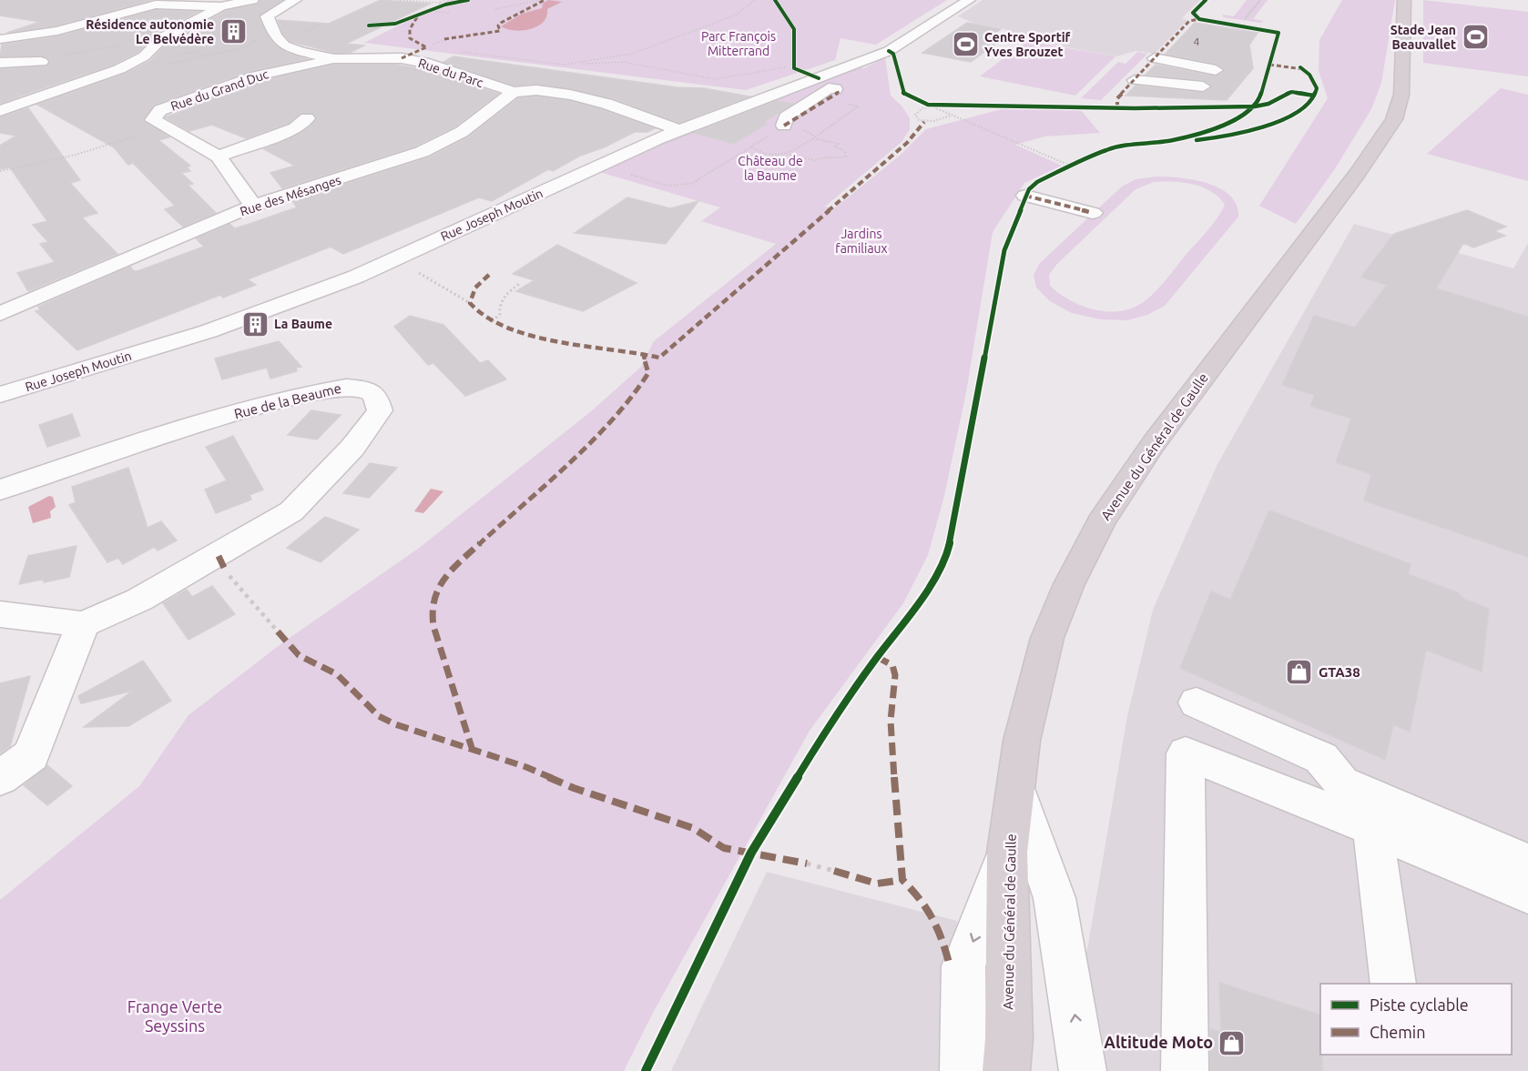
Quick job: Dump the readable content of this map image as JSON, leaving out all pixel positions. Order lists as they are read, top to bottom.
{
  "streets": {
    "main road": ["Avenue du Général de Gaulle"],
    "street": [
      "Rue du Parc",
      "Rue du Grand Duc",
      "Rue des Mésanges",
      "Rue Joseph Moutin",
      "Rue de la Beaume"
    ]
  },
  "crossings": [
    ["Rue du Parc", "Rue du Grand Duc"],
    ["Rue du Parc", "Rue des Mésanges"],
    ["Rue du Parc", "Rue Joseph Moutin"],
    ["Rue du Grand Duc", "Rue des Mésanges"]
  ],
  "parks": [
    "Parc François Mitterrand",
    "Château de la Baume",
    "Jardins familiaux",
    "Frange Verte Seyssins"
  ],
  "places": {
    "building": ["Résidence autonomie Le Belvédère", "La Baume"],
    "sports": ["Stade Jean Beauvallet", "Centre Sportif Yves Brouzet"],
    "shop": ["GTA38", "Altitude Moto"]
  },
  "house_numbers": ["4"],
  "legend": ["Piste cyclable", "Chemin"]
}
